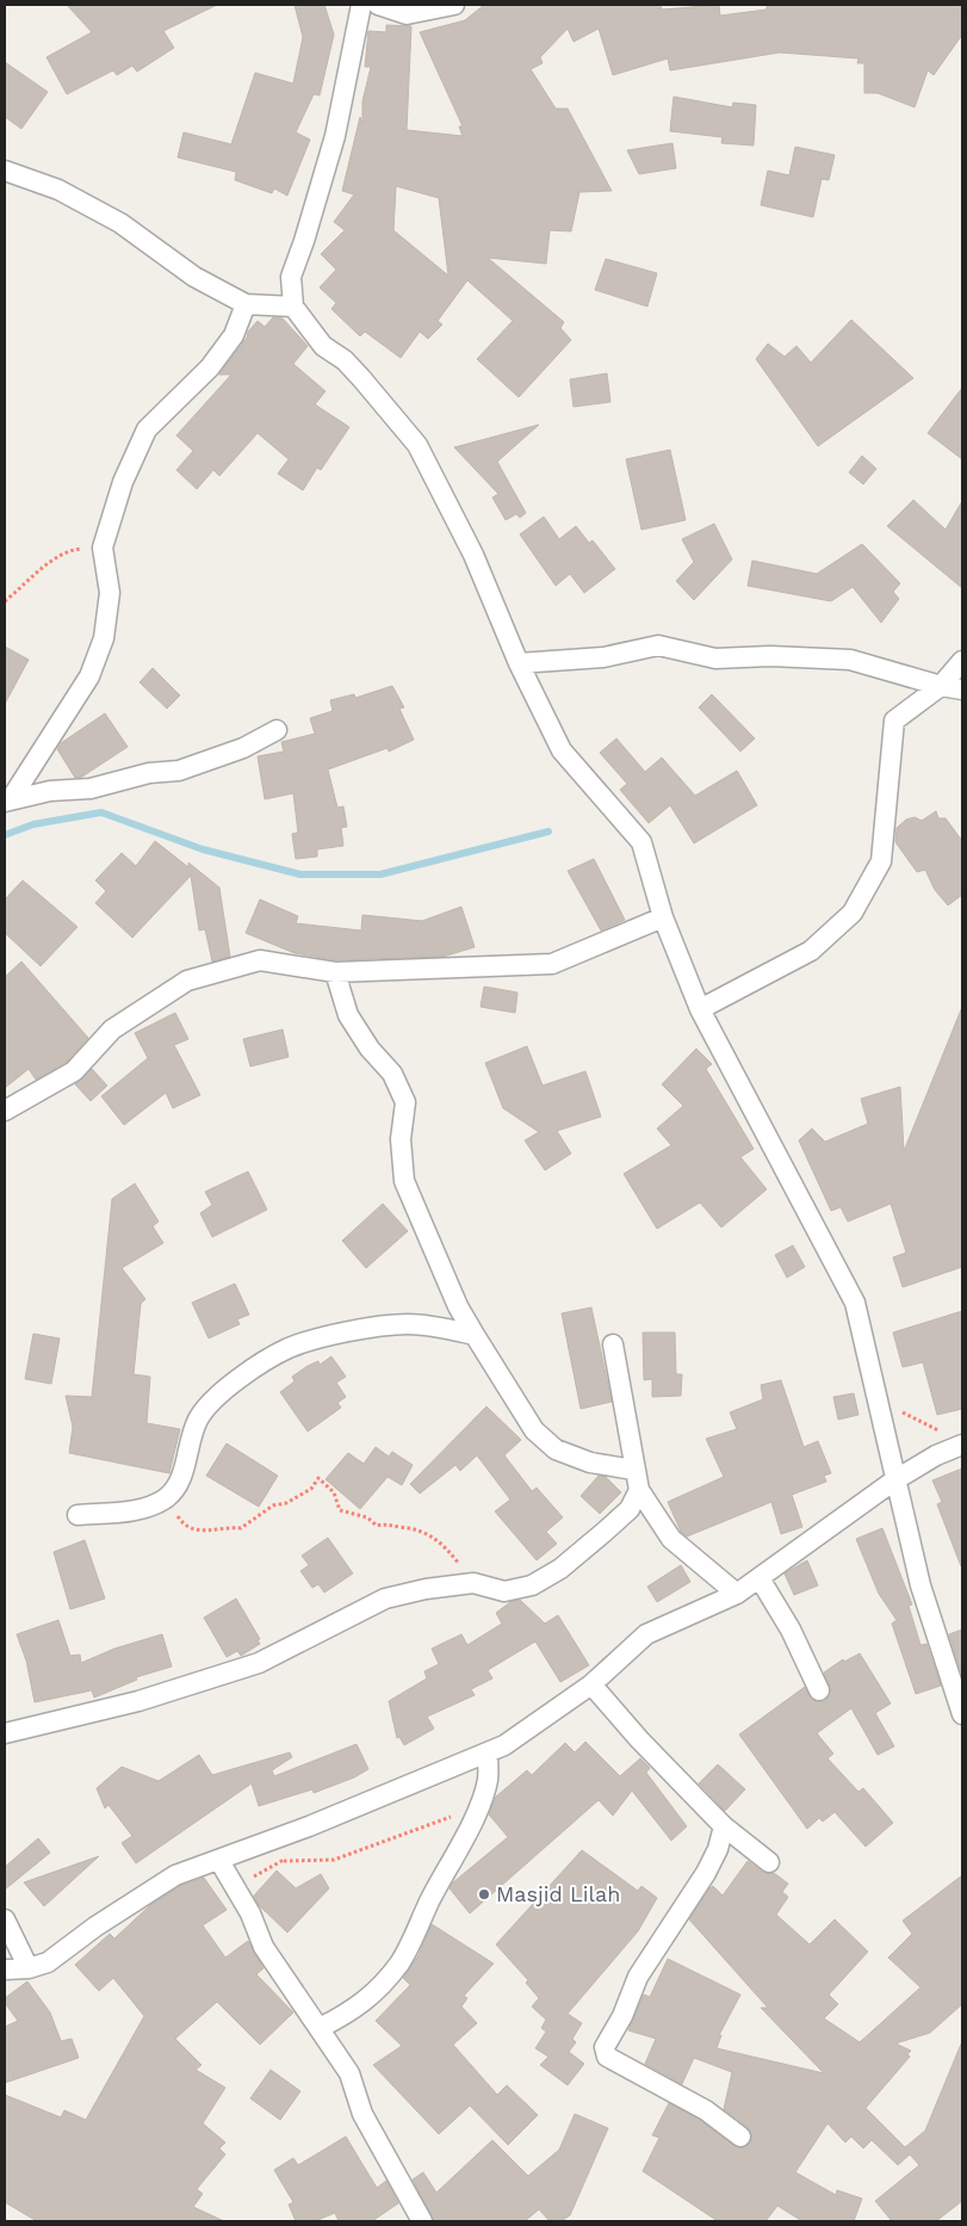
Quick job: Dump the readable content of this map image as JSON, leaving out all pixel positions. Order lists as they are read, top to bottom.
{
  "places": ["Masjid Lilah"]
}
